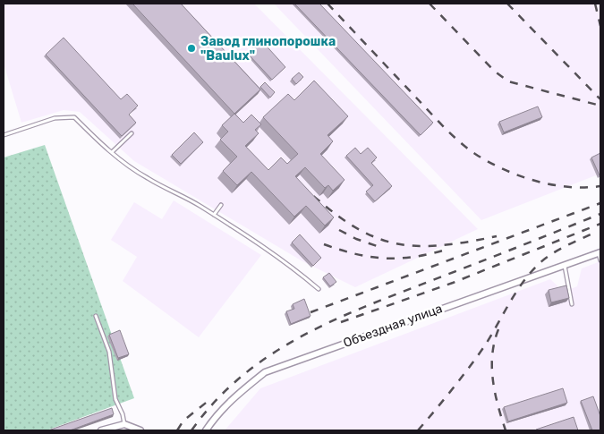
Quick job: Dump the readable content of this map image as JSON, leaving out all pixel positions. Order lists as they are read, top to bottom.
{
  "streets": {
    "street": ["Объездная улица"]
  },
  "places": ["Завод глинопорошка \"Baulux\""]
}
